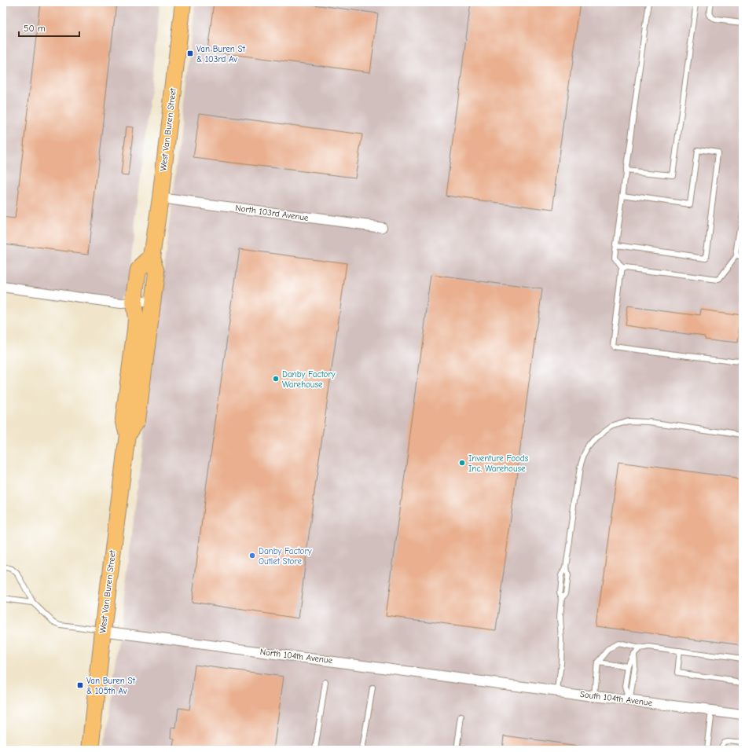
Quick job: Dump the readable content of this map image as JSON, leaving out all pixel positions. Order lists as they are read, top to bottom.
{
  "streets": {
    "main road": ["West Van Buren Street"],
    "street": ["North 103rd Avenue", "North 104th Avenue", "South 104th Avenue"]
  },
  "crossings": [
    ["West Van Buren Street", "North 103rd Avenue"],
    ["West Van Buren Street", "North 104th Avenue"],
    ["North 104th Avenue", "South 104th Avenue"]
  ],
  "places": {
    "transit": ["Van Buren St & 103rd Av", "Van Buren St & 105th Av"],
    "other": ["Danby Factory Warehouse", "Inventure Foods Inc. Warehouse", "Danby Factory Outlet Store"]
  },
  "scale_bar": "50 m"
}
